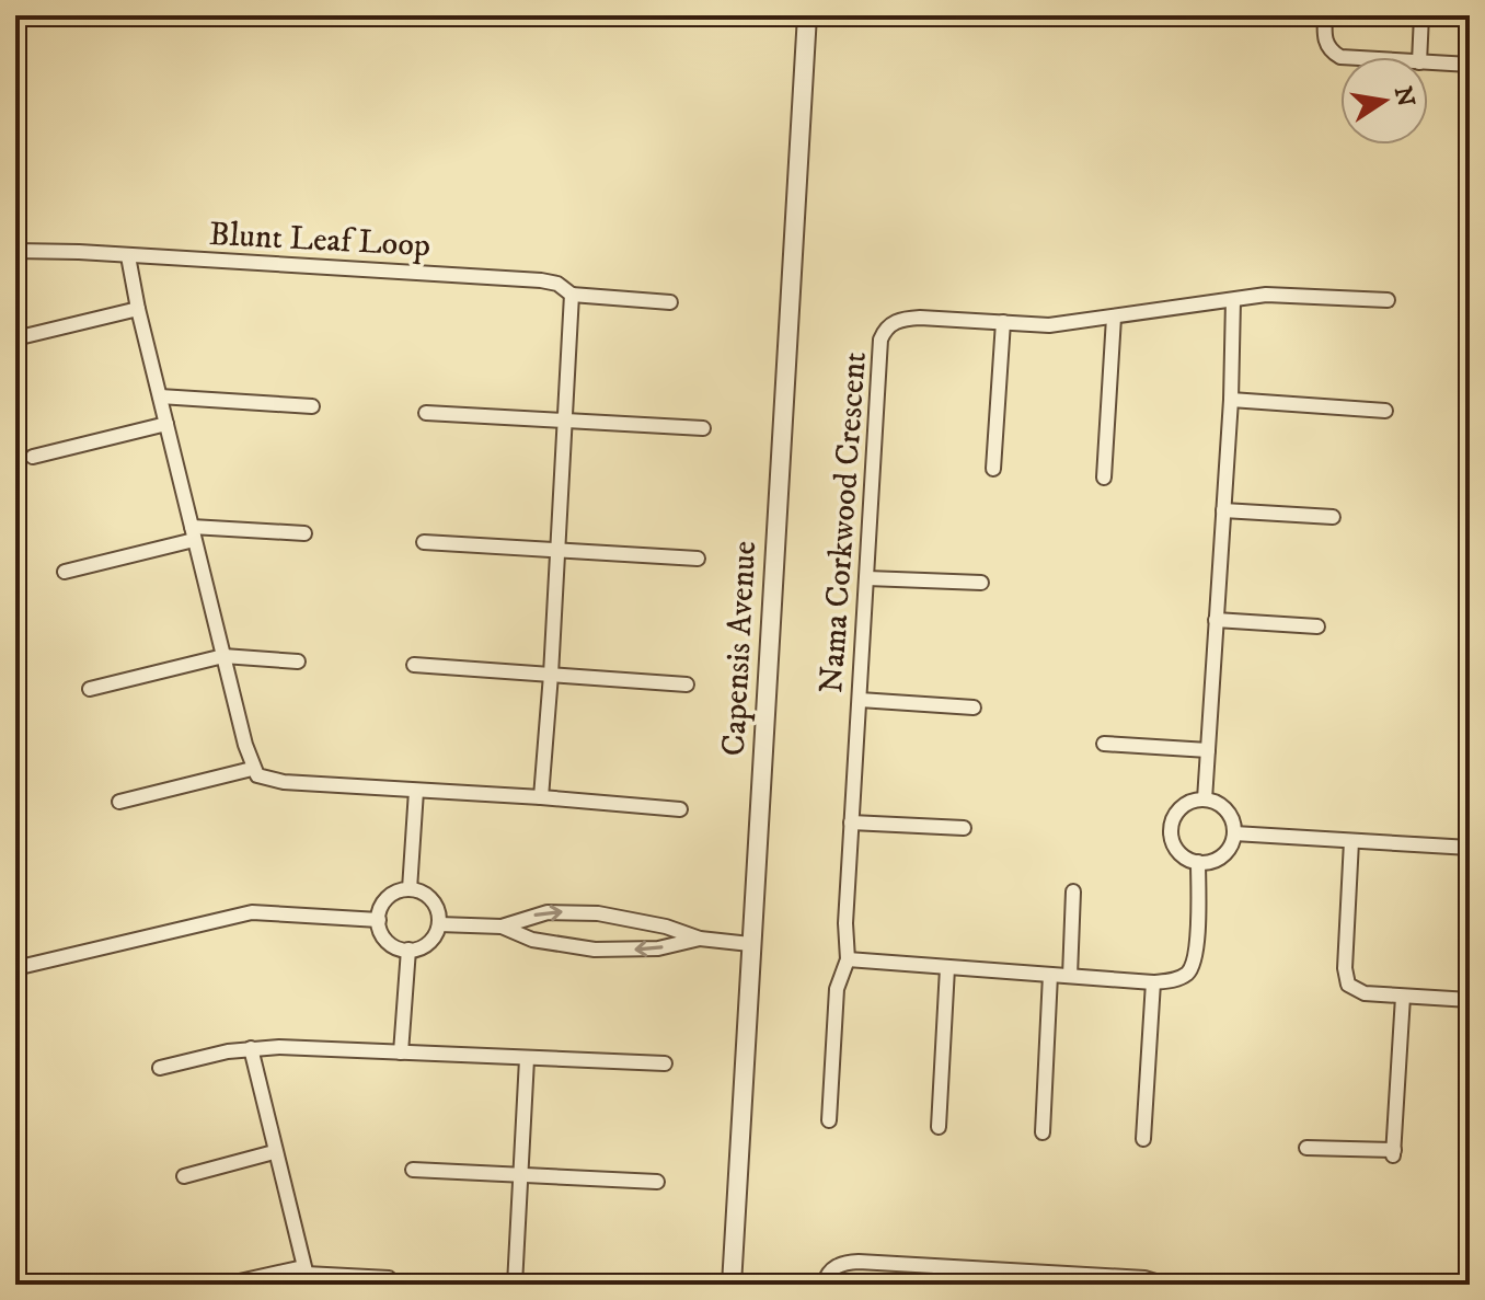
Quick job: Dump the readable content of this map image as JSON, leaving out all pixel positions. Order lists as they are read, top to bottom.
{
  "streets": {
    "street": ["Blunt Leaf Loop", "Nama Corkwood Crescent", "Capensis Avenue"]
  },
  "north": "right"
}
